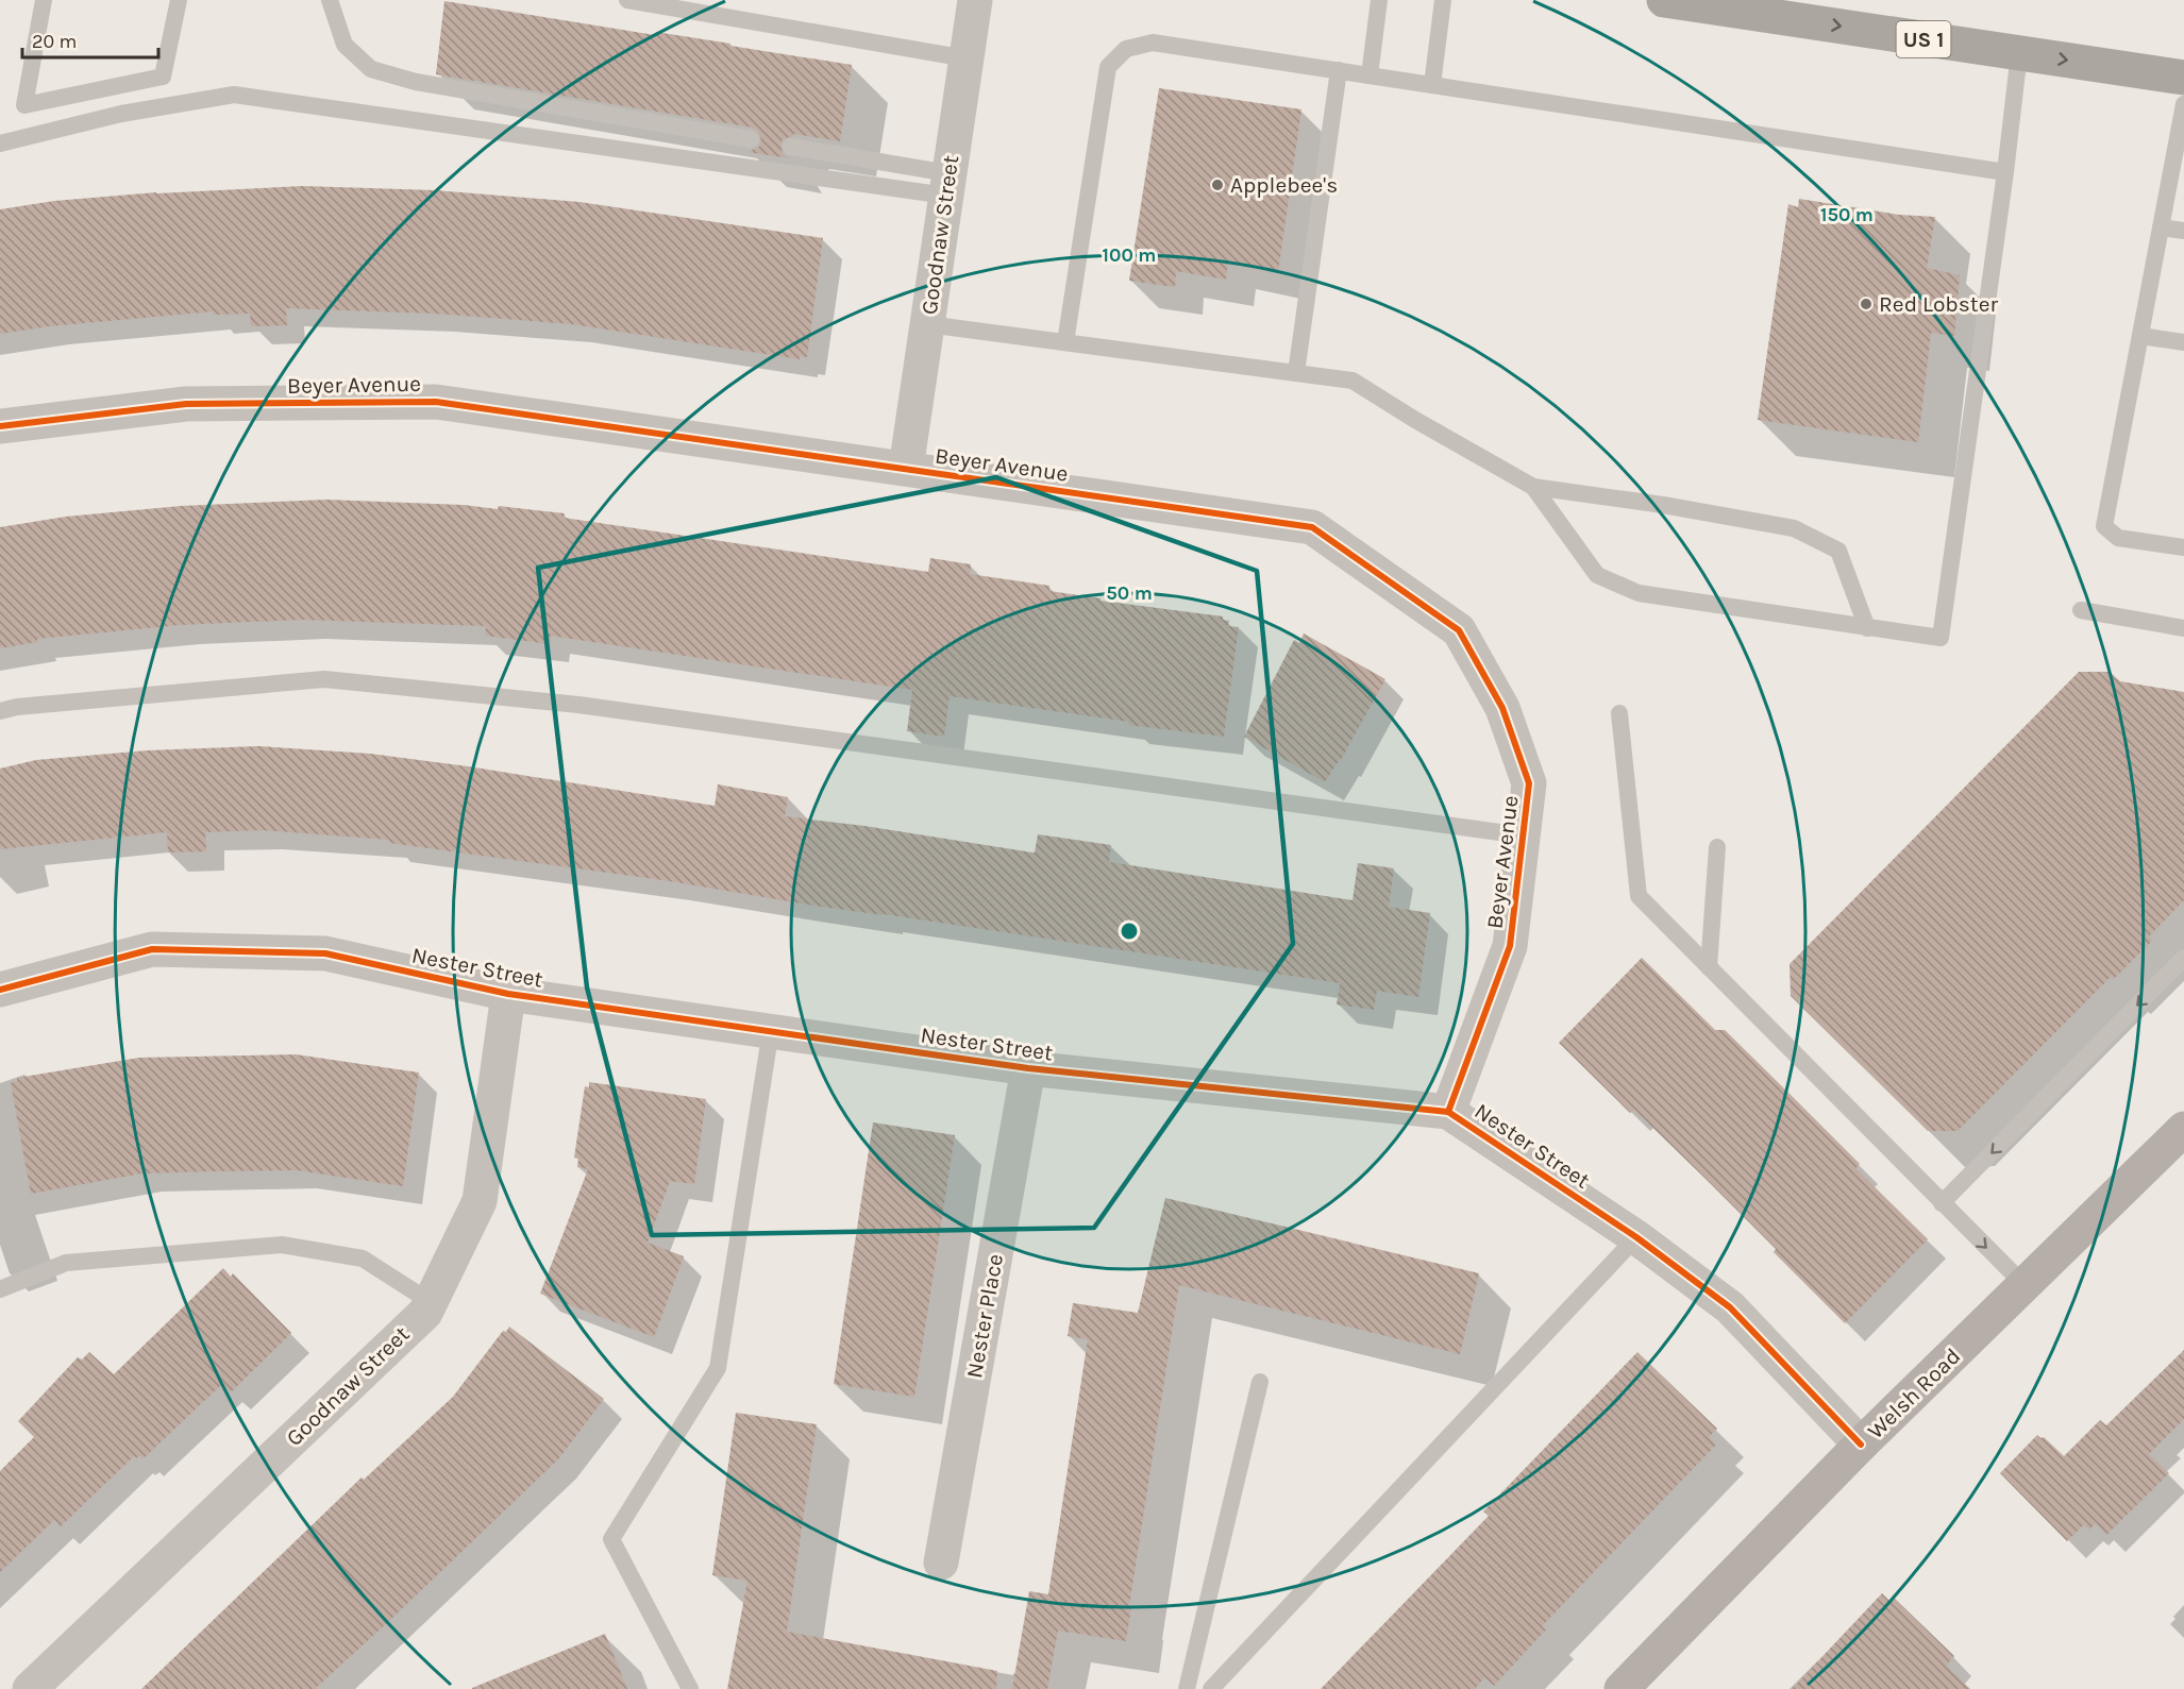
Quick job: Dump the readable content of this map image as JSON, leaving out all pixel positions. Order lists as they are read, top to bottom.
{
  "streets": {
    "highway": ["US 1"],
    "main road": ["Welsh Road"],
    "street": [
      "Goodnaw Street",
      "Beyer Avenue",
      "Nester Street",
      "Nester Place"
    ]
  },
  "crossings": [
    ["Goodnaw Street", "Beyer Avenue"],
    ["Goodnaw Street", "Nester Street"],
    ["Beyer Avenue", "Nester Street"],
    ["Nester Street", "Nester Place"],
    ["Nester Street", "Welsh Road"]
  ],
  "places": ["Applebee's", "Red Lobster"],
  "scale_bar": "20 m",
  "rings": ["150 m", "100 m", "50 m"]
}
